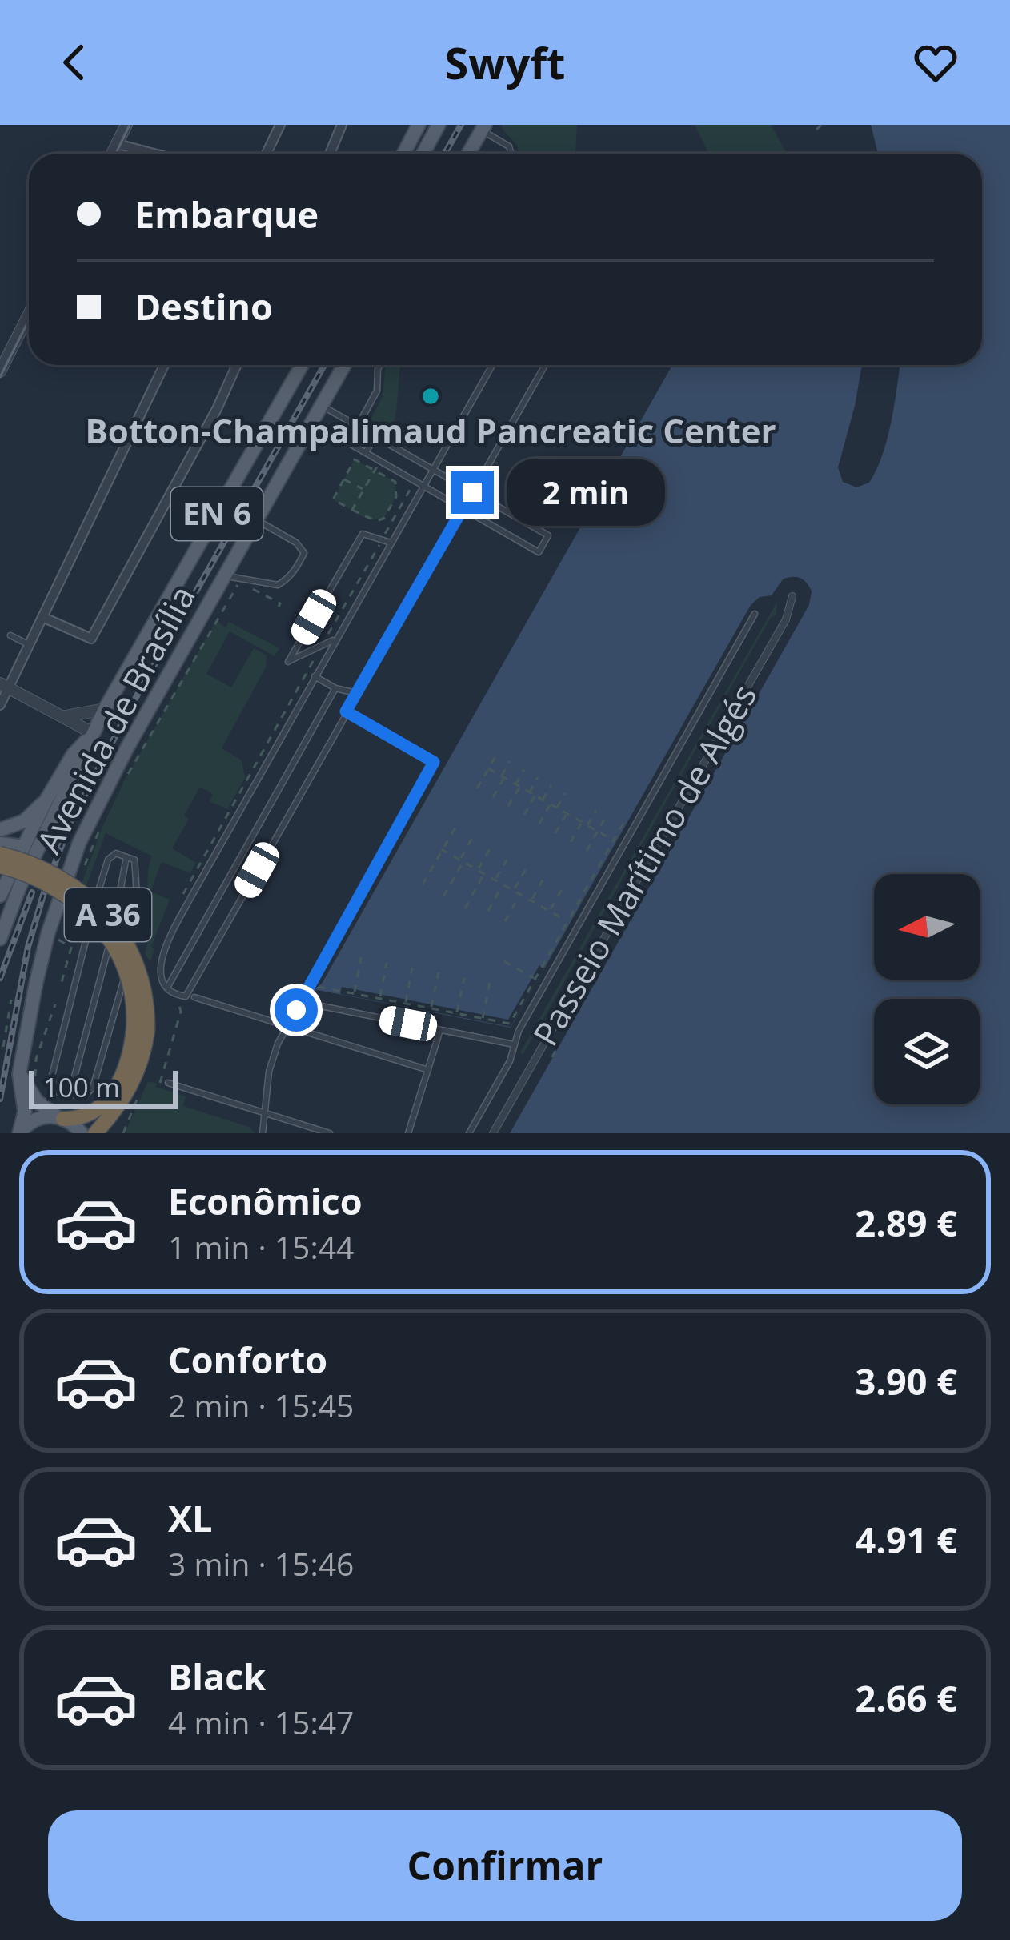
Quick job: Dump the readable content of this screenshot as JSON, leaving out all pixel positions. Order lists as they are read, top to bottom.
{
  "streets": {
    "highway": ["A 36"],
    "main road": ["EN 6", "Avenida de Brasília"],
    "street": ["Passeio Marítimo de Algés"]
  },
  "crossings": [
    ["Avenida de Brasília", "A 36"]
  ],
  "places": ["Botton-Champalimaud Pancreatic Center"],
  "scale_bar": "100 m",
  "north": "left",
  "page": {
    "header": "Swyft",
    "banner": ["Embarque", "Destino"],
    "bubble": "2 min",
    "scale": "100 m",
    "list": [
      {
        "name": "Econômico",
        "note": "1 min · 15:44",
        "value": "2.89 €"
      },
      {
        "name": "Conforto",
        "note": "2 min · 15:45",
        "value": "3.90 €"
      },
      {
        "name": "XL",
        "note": "3 min · 15:46",
        "value": "4.91 €"
      },
      {
        "name": "Black",
        "note": "4 min · 15:47",
        "value": "2.66 €"
      }
    ],
    "buttons": "Confirmar"
  }
}
